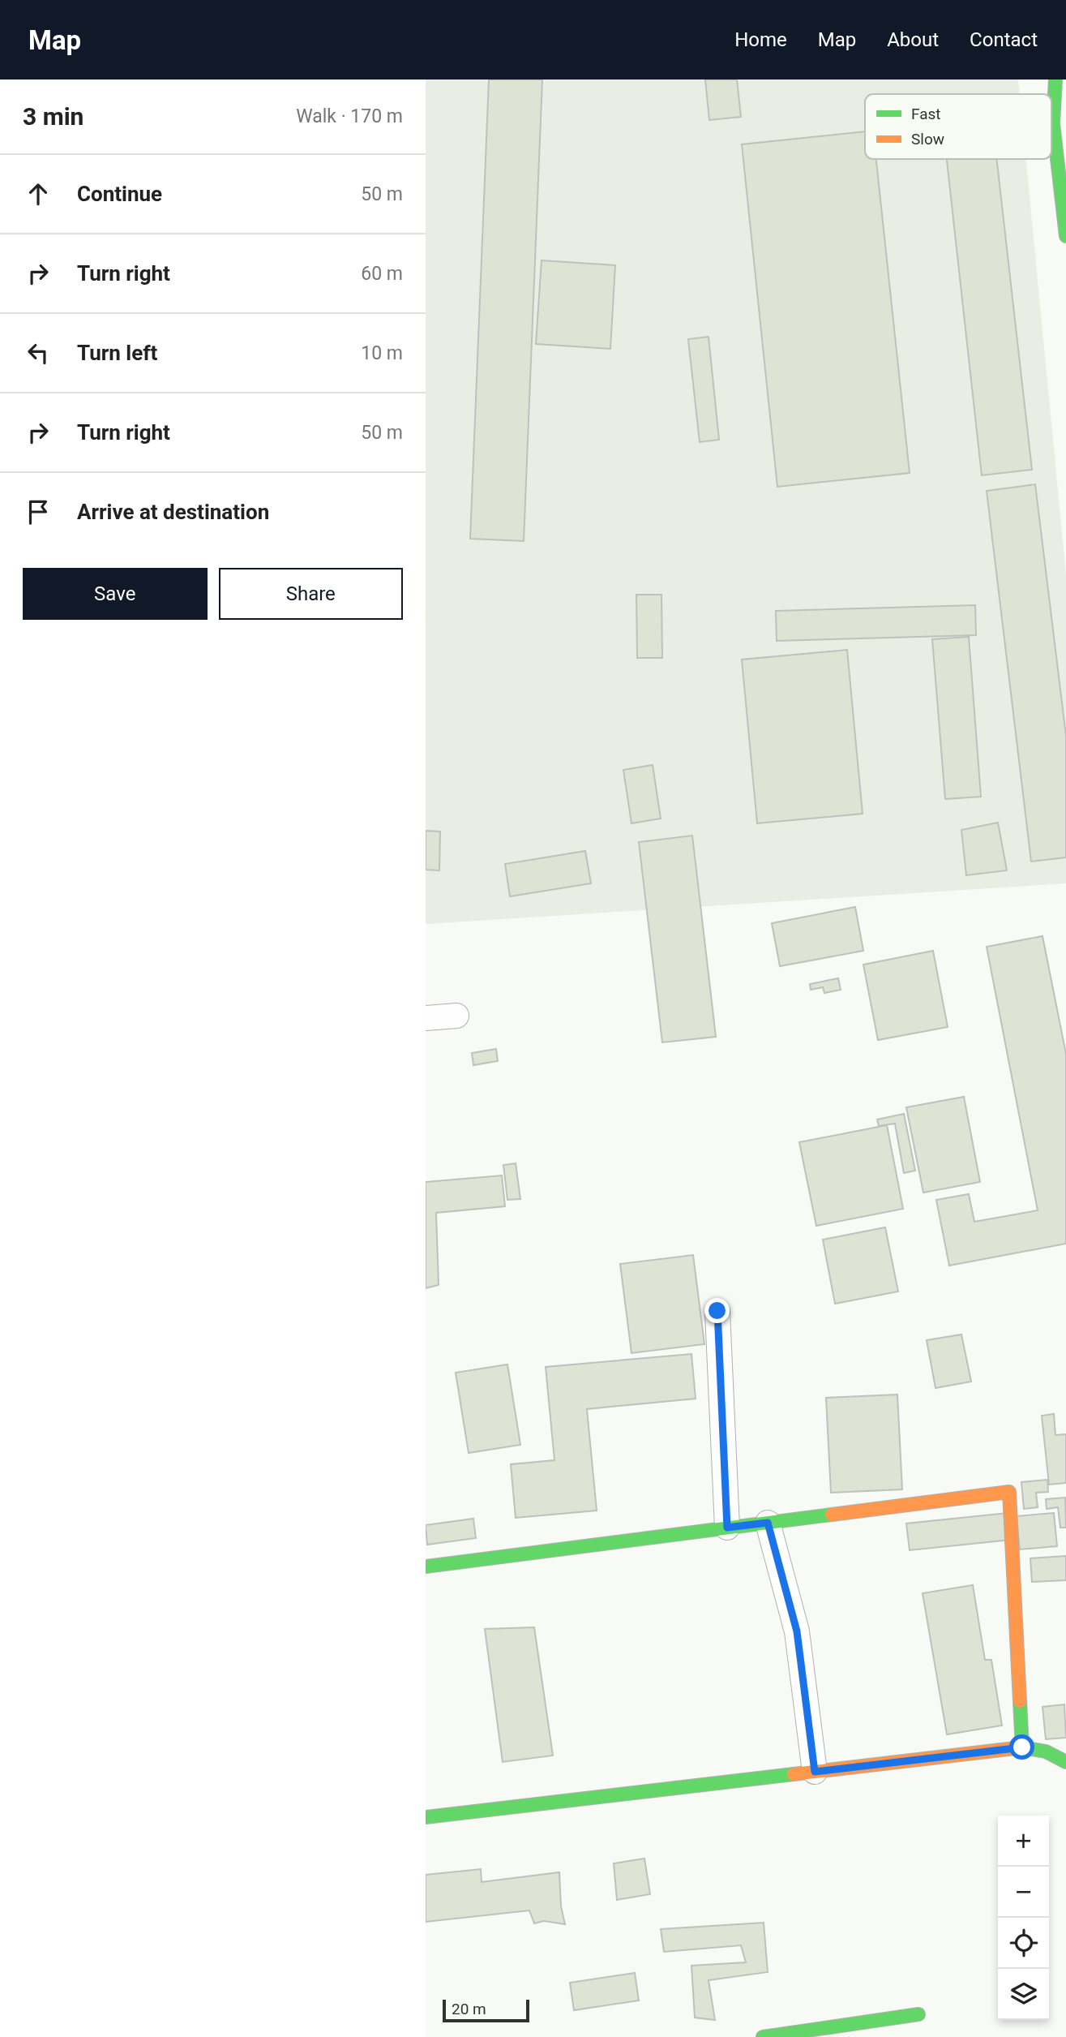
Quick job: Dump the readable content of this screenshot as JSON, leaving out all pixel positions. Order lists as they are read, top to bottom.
{
  "legend": ["Fast", "Slow"],
  "scale_bar": "20 m",
  "page": {
    "header": "Map",
    "nav": [
      "Home",
      "Map",
      "About",
      "Contact"
    ],
    "heading": ["3 min", "Walk · 170 m"],
    "list": [
      ["Continue", "50 m"],
      ["Turn right", "60 m"],
      ["Turn left", "10 m"],
      ["Turn right", "50 m"],
      "Arrive at destination"
    ],
    "buttons": ["Save", "Share"],
    "map_buttons": ["+", "−"],
    "scale": "20 m"
  }
}
